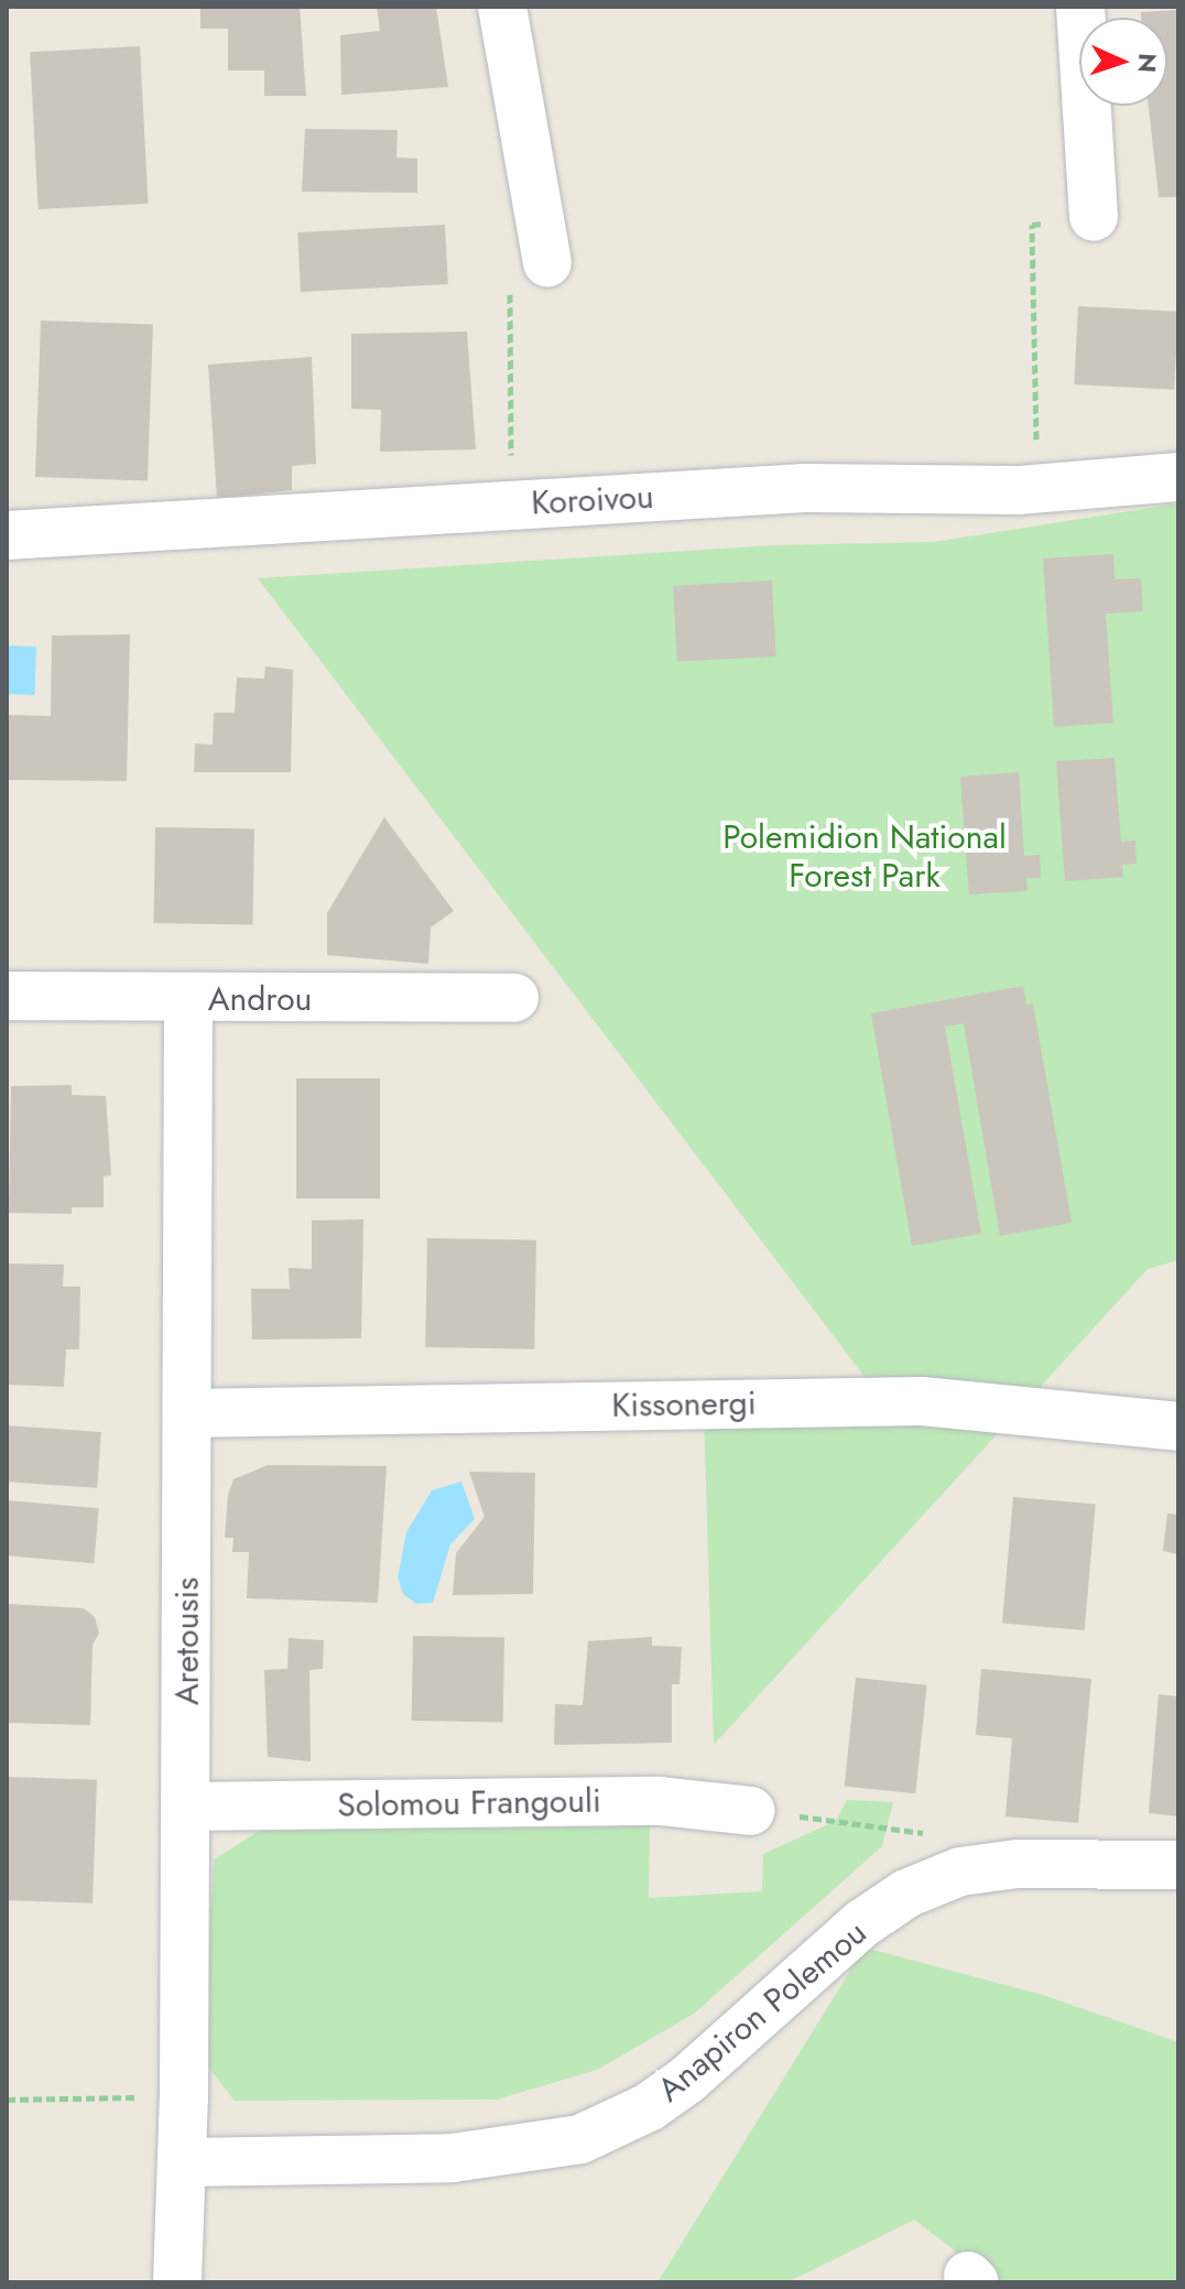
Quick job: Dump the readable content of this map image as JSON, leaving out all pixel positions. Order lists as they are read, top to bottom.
{
  "streets": {
    "street": [
      "Koroivou",
      "Androu",
      "Kissonergi",
      "Aretousis",
      "Solomou Frangouli",
      "Anapiron Polemou"
    ]
  },
  "crossings": [
    ["Androu", "Aretousis"],
    ["Kissonergi", "Aretousis"],
    ["Aretousis", "Solomou Frangouli"],
    ["Aretousis", "Anapiron Polemou"]
  ],
  "parks": ["Polemidion National Forest Park"],
  "north": "right"
}
